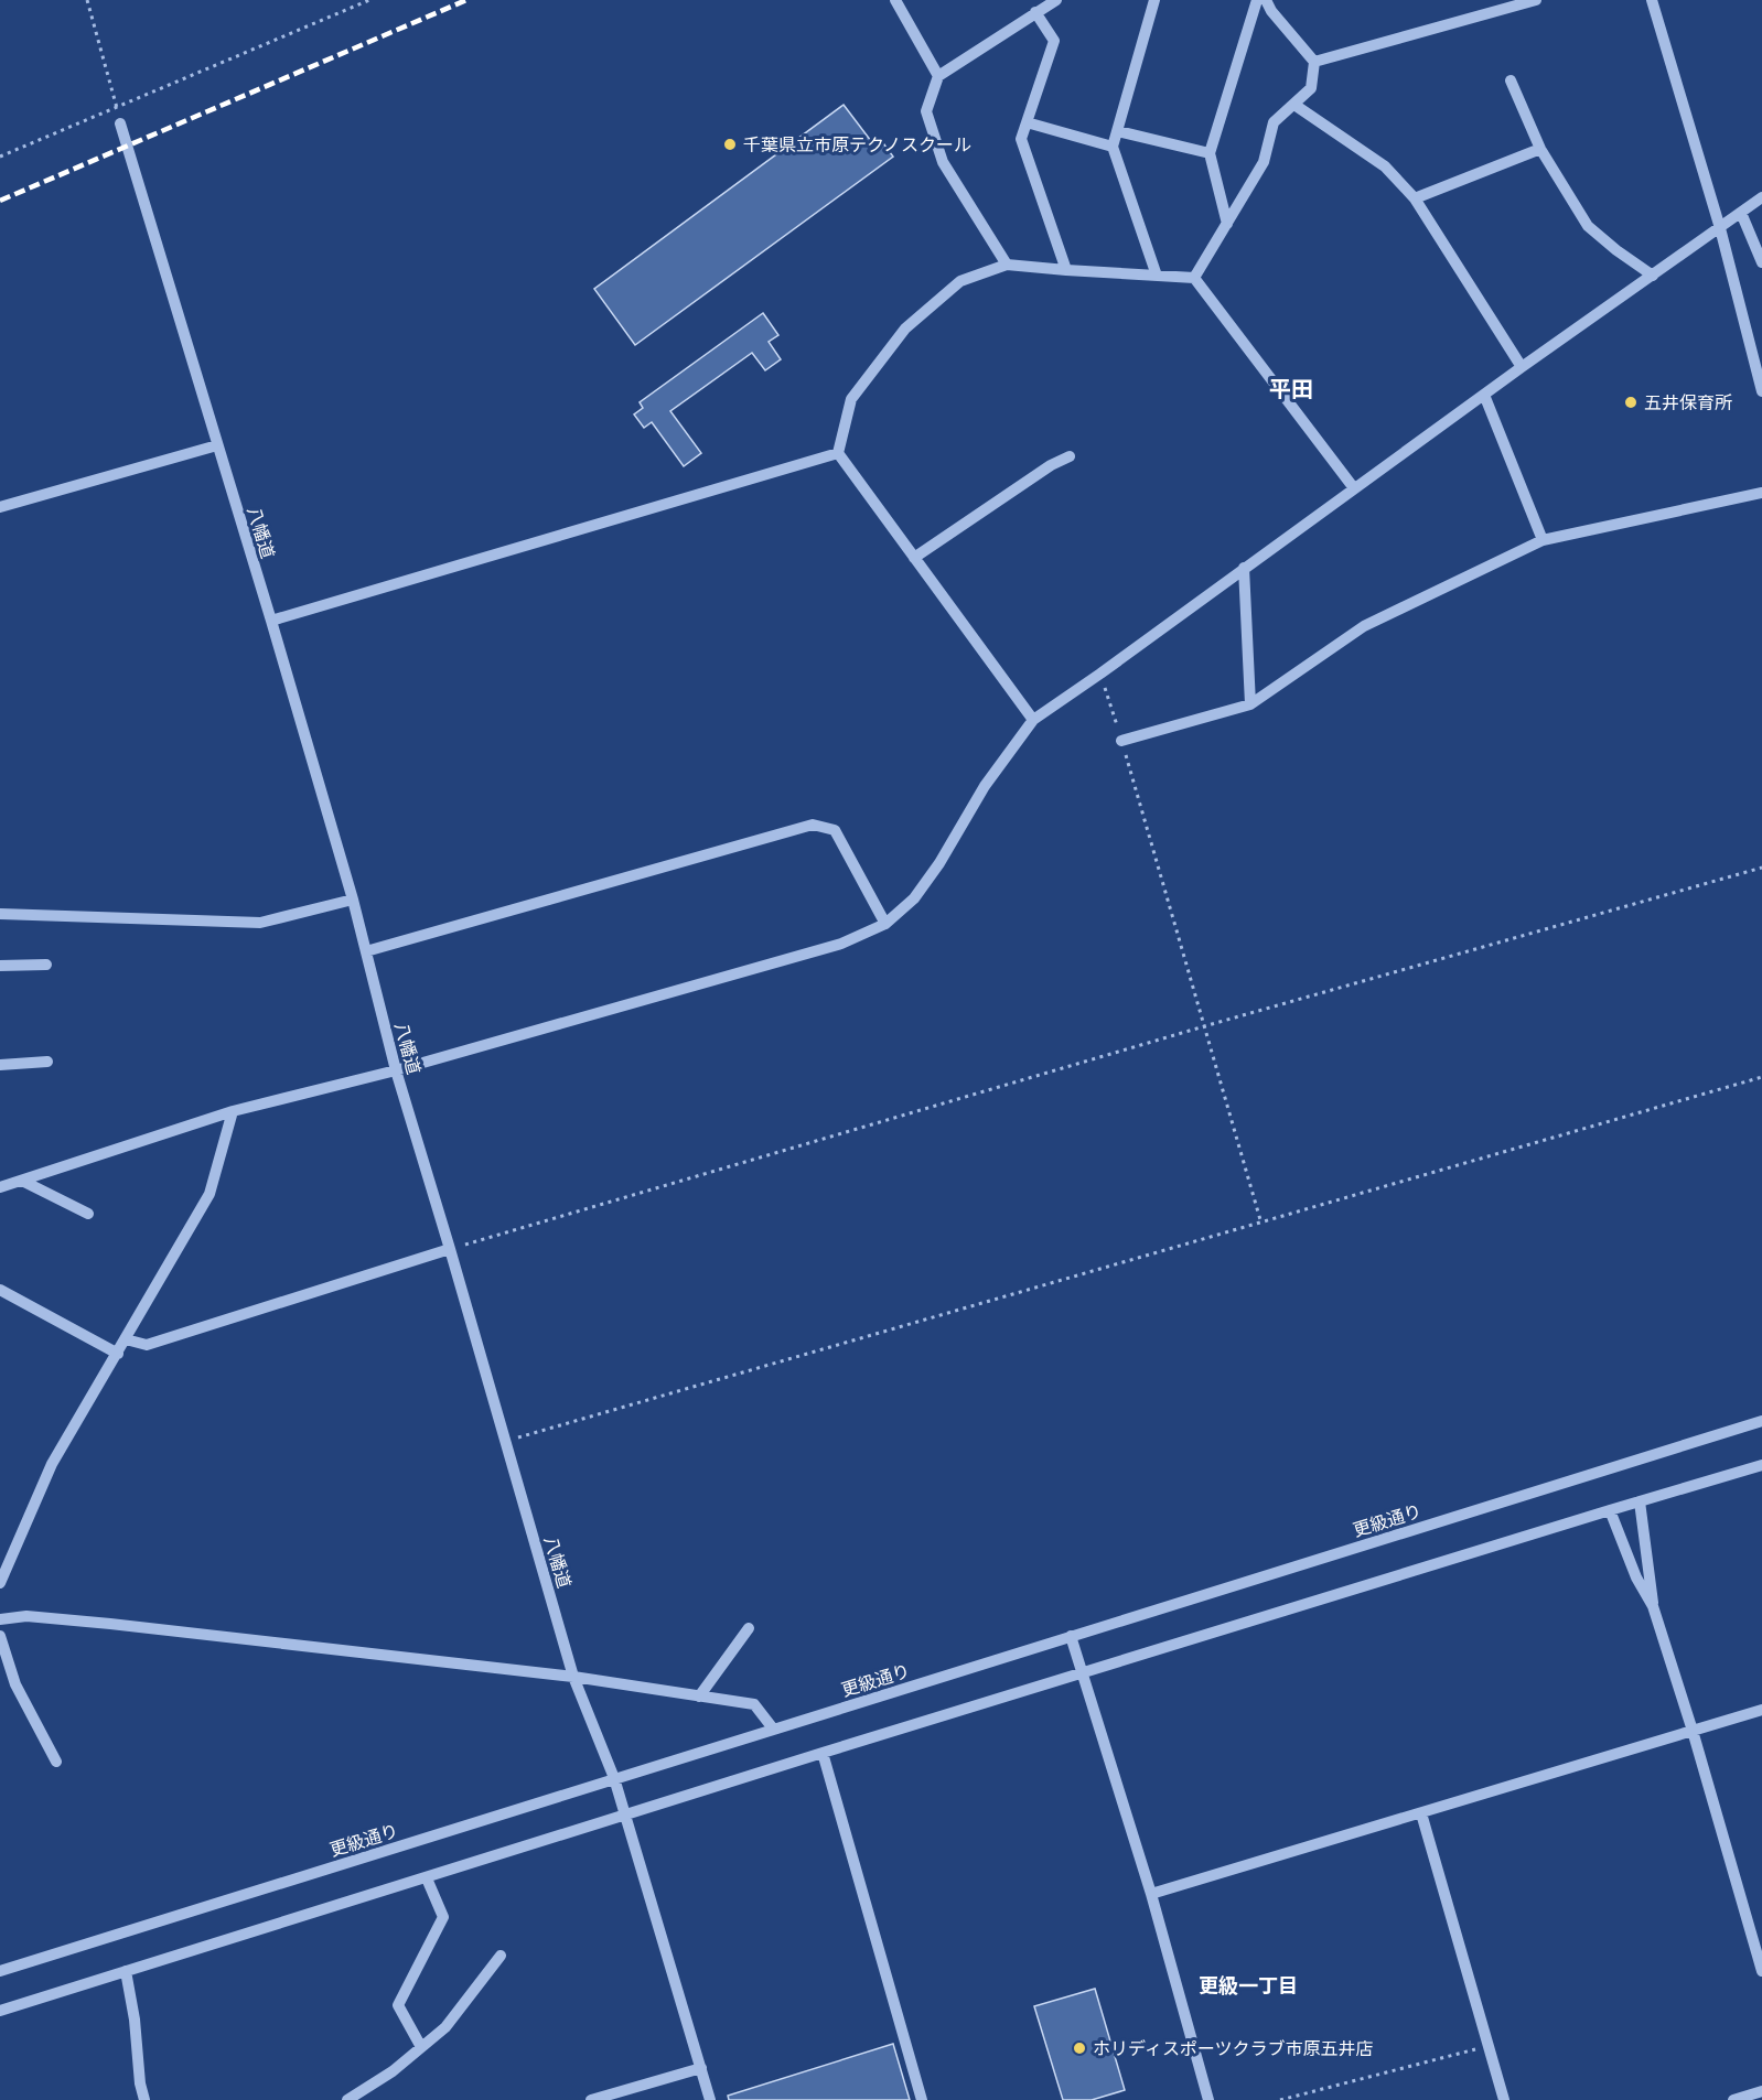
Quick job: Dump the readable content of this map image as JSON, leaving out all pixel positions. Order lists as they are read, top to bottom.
{
  "streets": {
    "street": ["八幡道", "更級通り"]
  },
  "crossings": [
    ["八幡道", "更級通り"]
  ],
  "districts": ["平田", "更級一丁目"],
  "places": ["千葉県立市原テクノスクール", "五井保育所", "ホリディスポーツクラブ市原五井店"]
}
